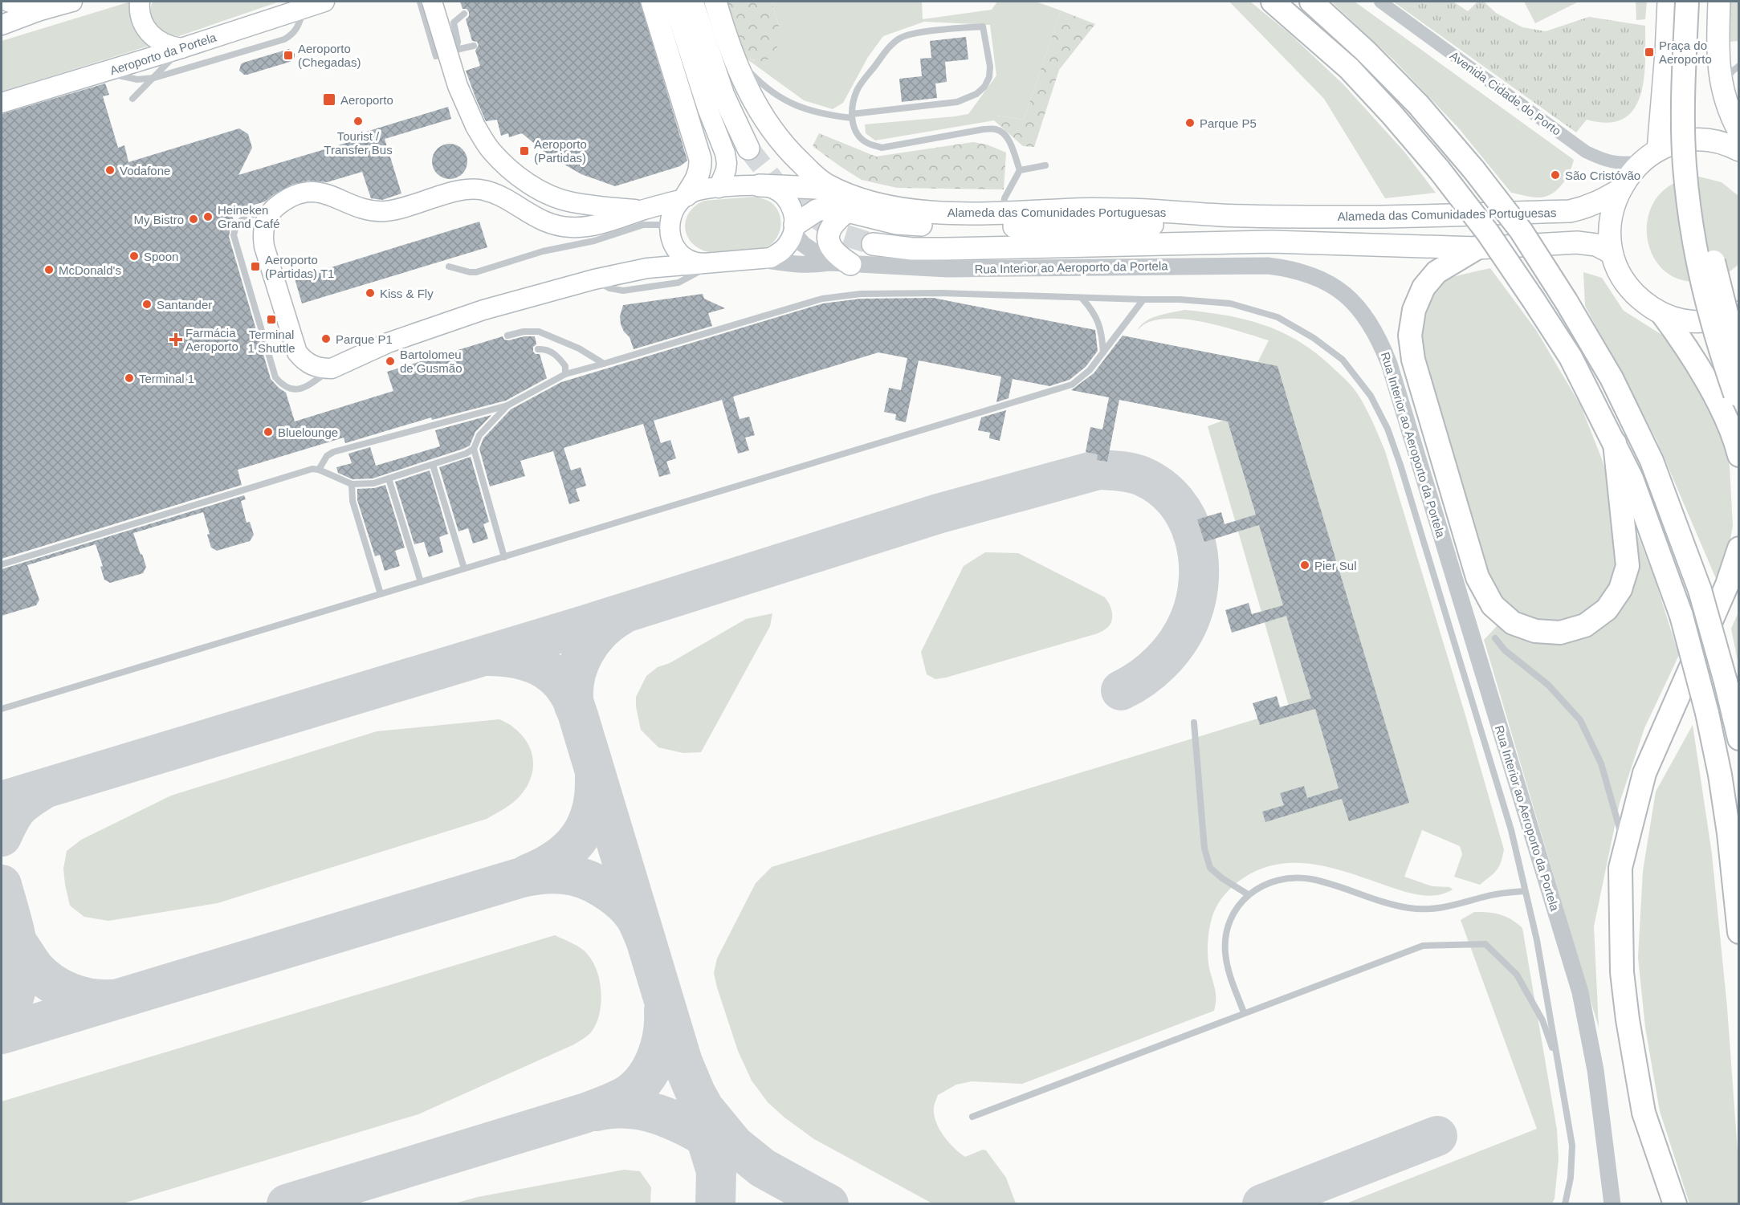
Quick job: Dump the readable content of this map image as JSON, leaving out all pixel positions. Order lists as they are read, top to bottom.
{
  "streets": {
    "main road": ["Aeroporto da Portela", "Alameda das Comunidades Portuguesas", "Rua Interior ao Aeroporto da Portela"],
    "street": ["Avenida Cidade do Porto"]
  },
  "places": {
    "transit": [
      "Praça do Aeroporto",
      "Aeroporto (Chegadas)",
      "Aeroporto",
      "Aeroporto (Partidas)",
      "Aeroporto (Partidas) T1",
      "Terminal 1 Shuttle"
    ],
    "other": [
      "Tourist / Transfer Bus",
      "Parque P5",
      "Vodafone",
      "São Cristóvão",
      "Heineken Grand Café",
      "My Bistro",
      "Spoon",
      "McDonald's",
      "Kiss & Fly",
      "Santander",
      "Parque P1",
      "Bartolomeu de Gusmão",
      "Terminal 1",
      "Bluelounge",
      "Pier Sul"
    ],
    "health": ["Farmácia Aeroporto"]
  }
}
